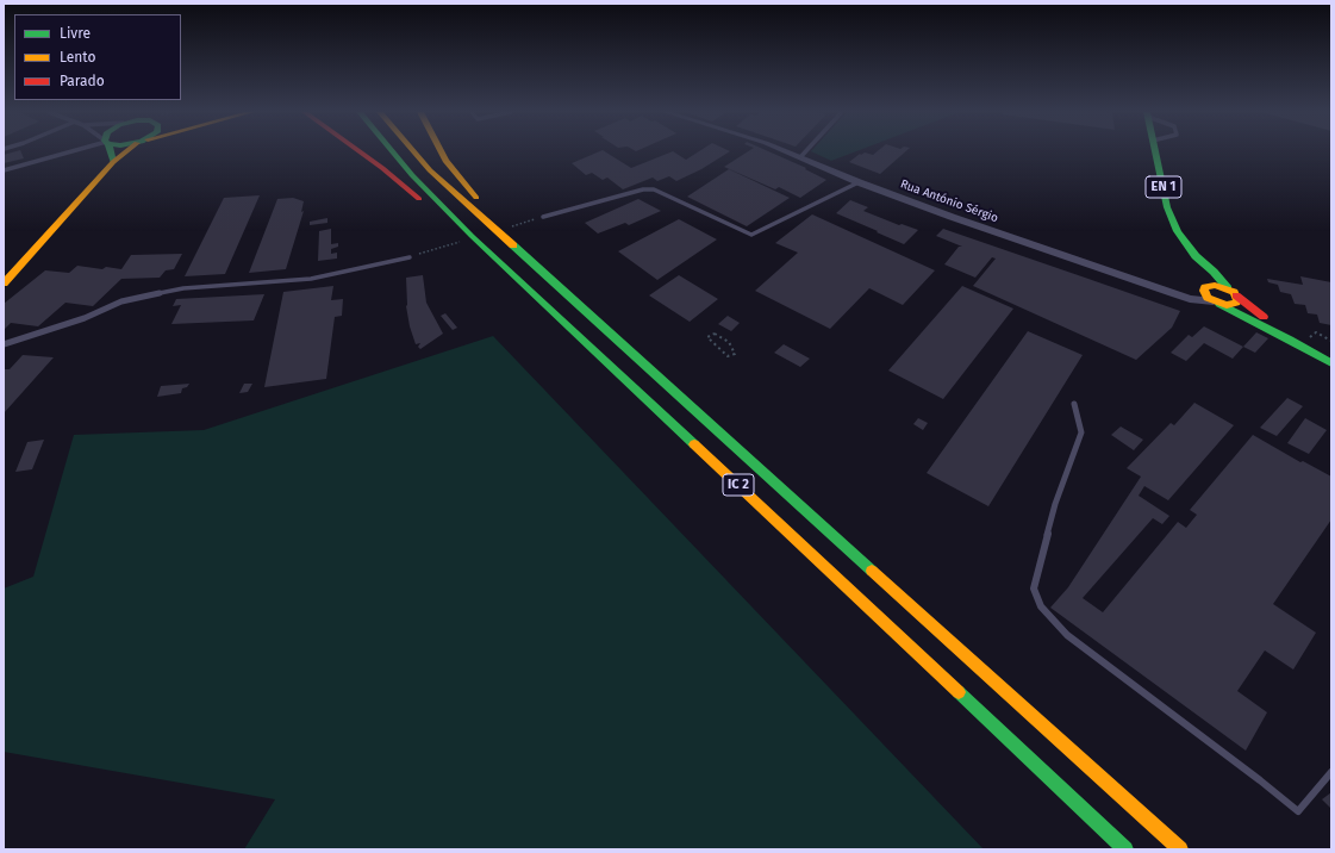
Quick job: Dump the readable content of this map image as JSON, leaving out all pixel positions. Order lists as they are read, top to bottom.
{
  "streets": {
    "main road": ["EN 1", "IC 2"],
    "street": ["Rua António Sérgio"]
  },
  "crossings": [
    ["EN 1", "Rua António Sérgio"]
  ],
  "legend": ["Livre", "Lento", "Parado"]
}
